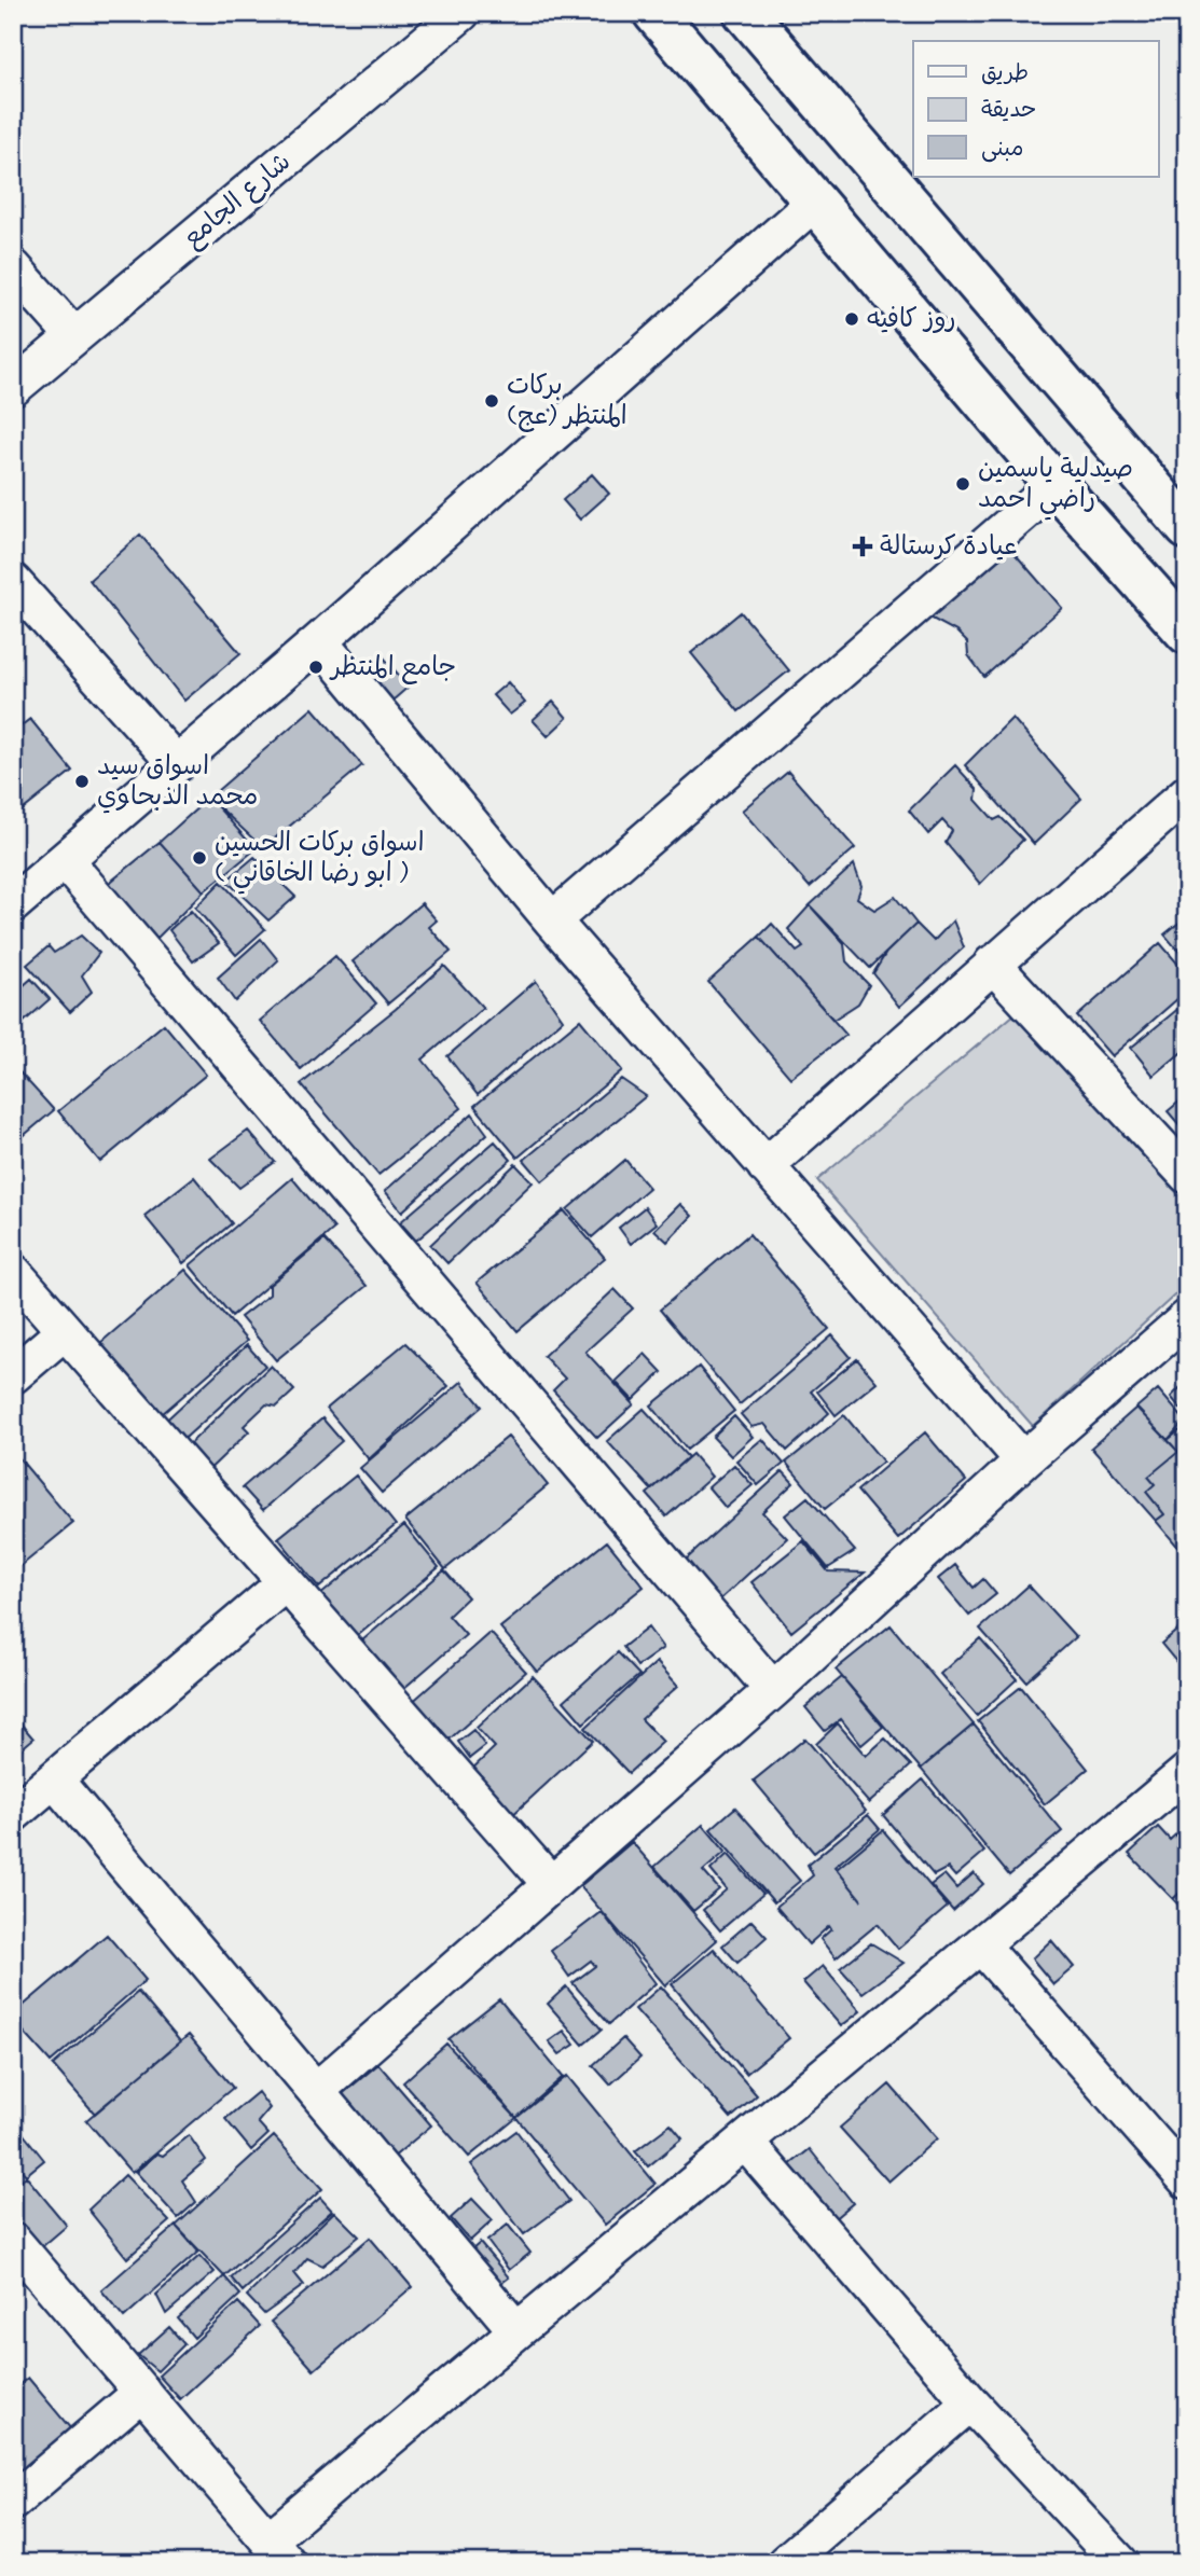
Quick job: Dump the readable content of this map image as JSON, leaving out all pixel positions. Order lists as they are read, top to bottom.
{
  "streets": {
    "street": ["شارع الجامع"]
  },
  "places": {
    "other": [
      "روز كافيه",
      "بركات المنتظر (عج)",
      "صيدلية ياسمين راضي احمد",
      "جامع المنتظر",
      "اسواق سيد محمد الذبحاوي",
      "اسواق بركات الحسين ( ابو رضا الخاقاني )"
    ],
    "health": ["عيادة كرستالة"]
  },
  "legend": ["طريق", "حديقة", "مبنى"]
}
